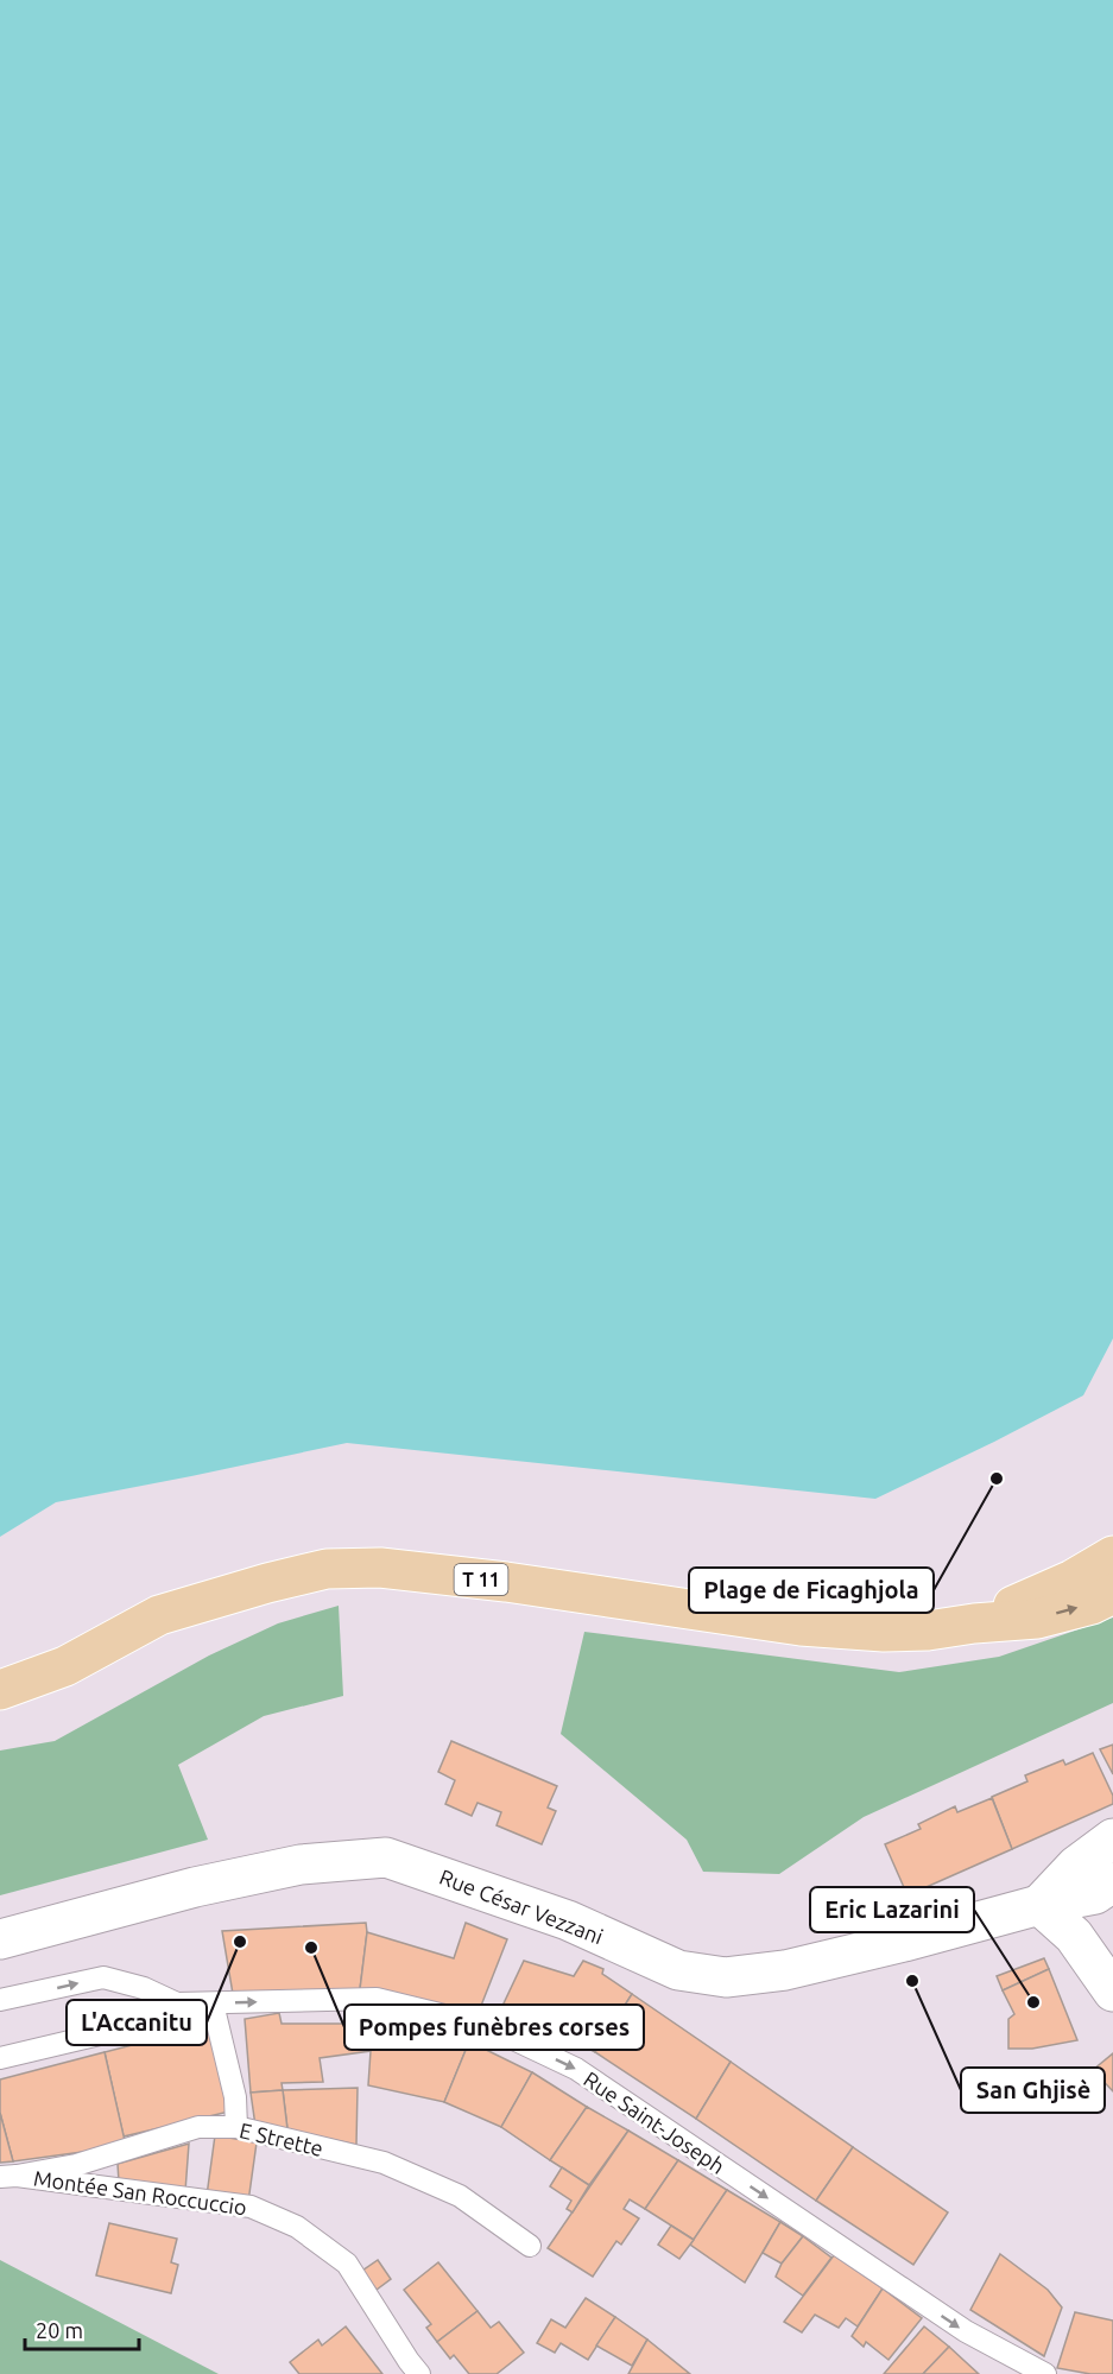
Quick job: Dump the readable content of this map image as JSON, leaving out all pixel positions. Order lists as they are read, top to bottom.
{
  "streets": {
    "main road": ["T 11", "Rue César Vezzani"],
    "lane": ["Rue Saint-Joseph", "E Strette", "Montée San Roccuccio"]
  },
  "crossings": [
    ["E Strette", "Montée San Roccuccio"]
  ],
  "one_way": ["Rue Saint-Joseph"],
  "places": [
    "Plage de Ficaghjola",
    "L'Accanitu",
    "Pompes funèbres corses",
    "San Ghjisè",
    "Eric Lazarini"
  ],
  "scale_bar": "20 m"
}
